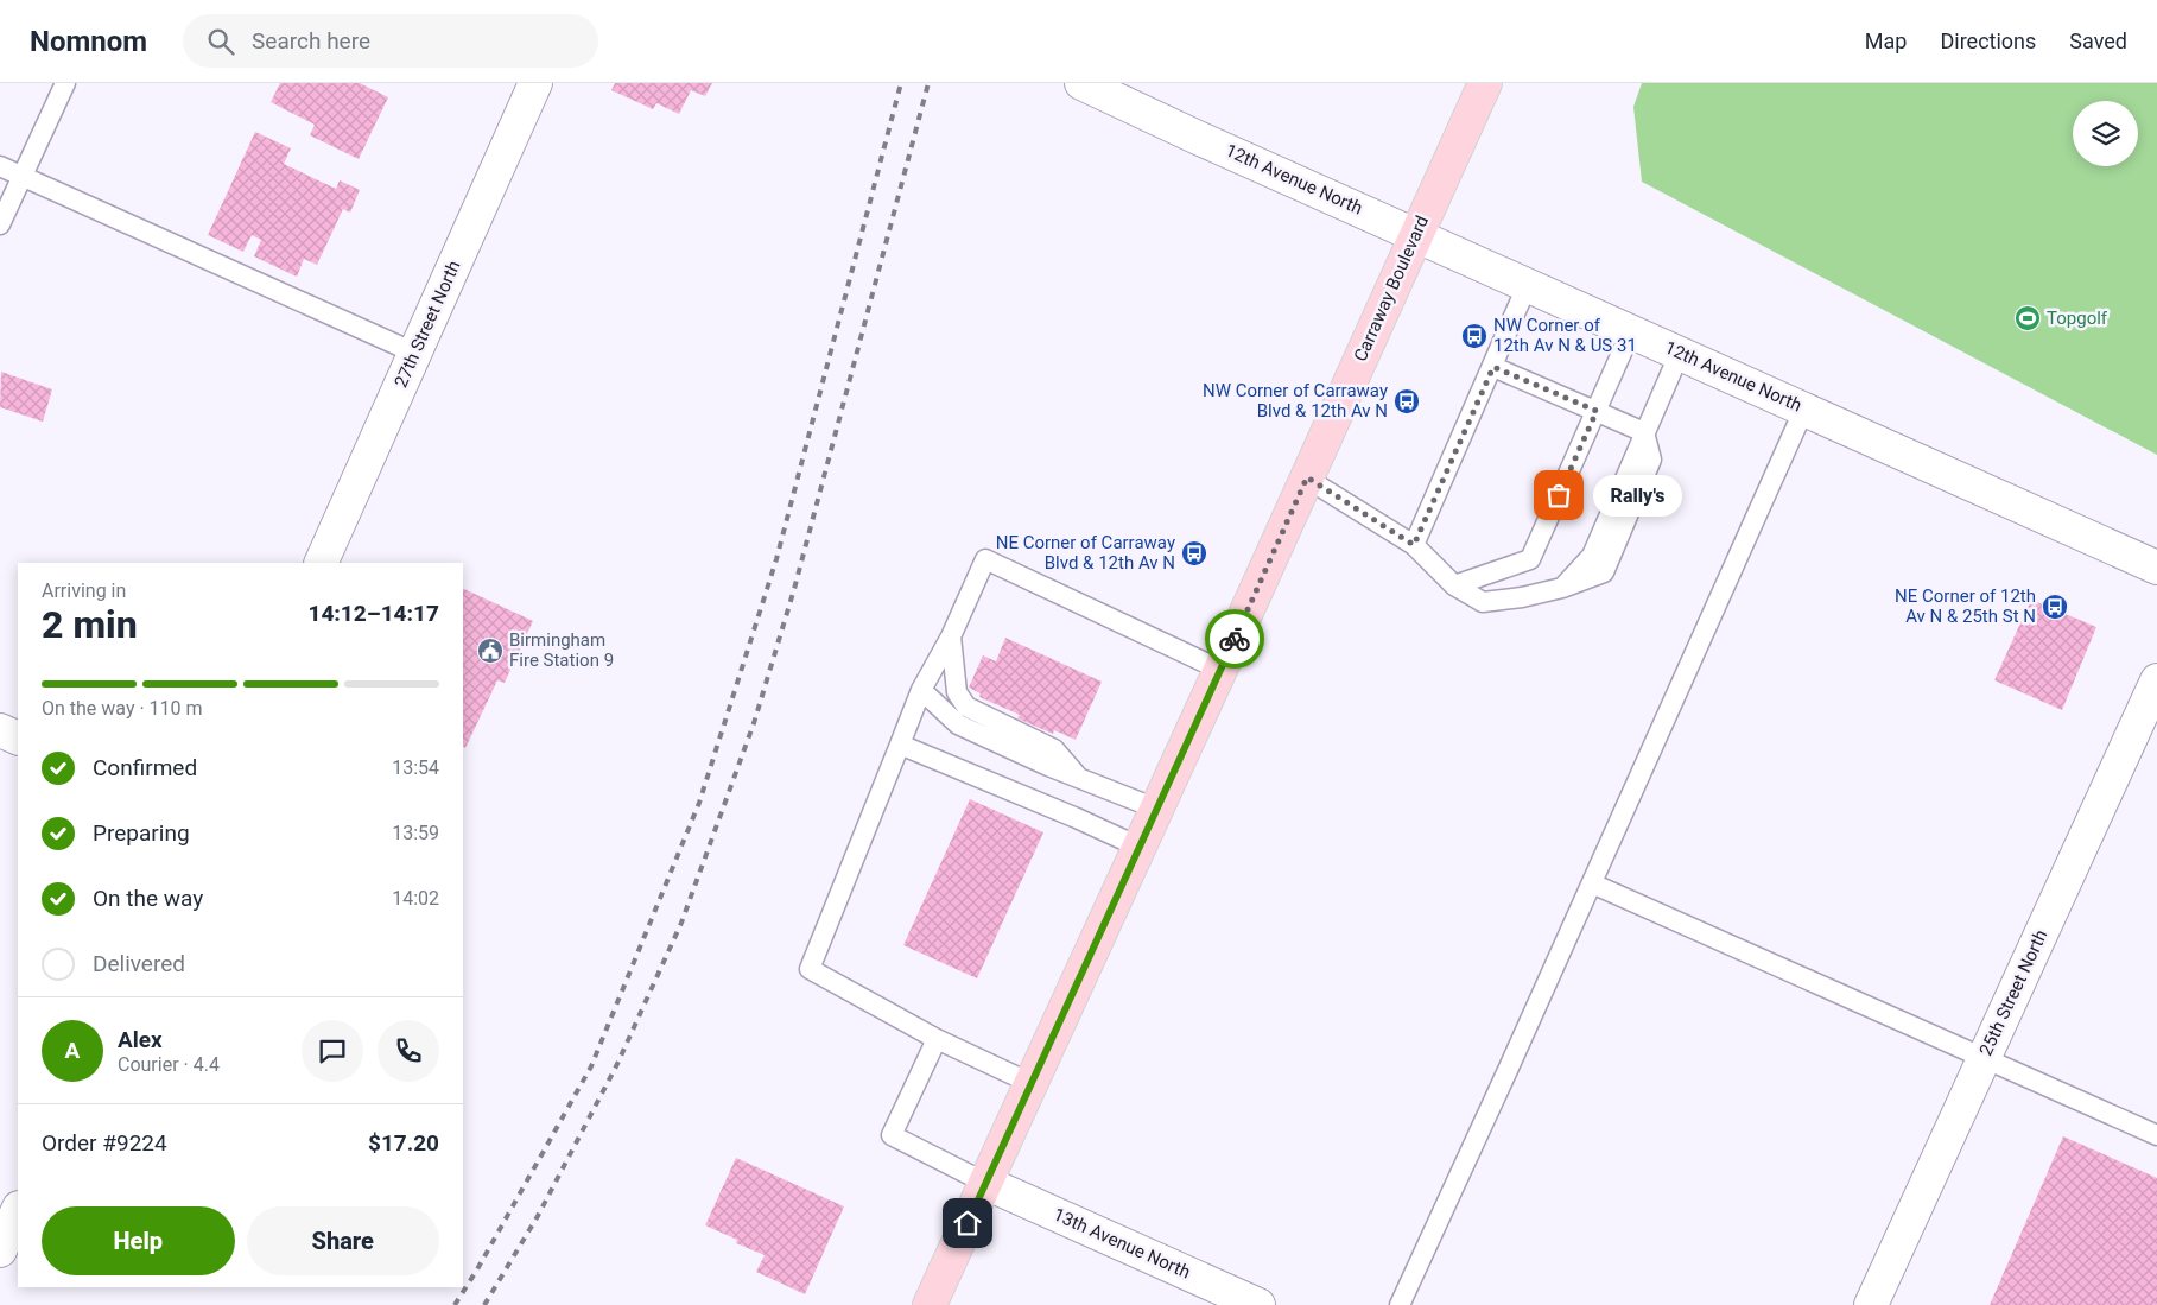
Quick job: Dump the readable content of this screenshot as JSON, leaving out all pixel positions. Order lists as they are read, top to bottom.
{
  "streets": {
    "main road": ["Carraway Boulevard"],
    "street": [
      "12th Avenue North",
      "27th Street North",
      "25th Street North",
      "13th Avenue North"
    ]
  },
  "crossings": [
    ["12th Avenue North", "Carraway Boulevard"],
    ["Carraway Boulevard", "13th Avenue North"]
  ],
  "places": {
    "sports": ["Topgolf"],
    "bus stop": [
      "NW Corner of 12th Av N & US 31",
      "NW Corner of Carraway Blvd & 12th Av N",
      "NE Corner of Carraway Blvd & 12th Av N",
      "NE Corner of 12th Av N & 25th St N"
    ],
    "other": ["Rally's"],
    "public building": ["Birmingham Fire Station 9"]
  },
  "page": {
    "header": "Nomnom",
    "search": "Search here",
    "nav": ["Map", "Directions", "Saved"],
    "bubble": "Rally's",
    "heading": ["2 min", "Arriving in", "14:12–14:17"],
    "panel": [
      "Alex",
      "Courier · 4.4",
      "Order #9224",
      "$17.20"
    ],
    "bar": "On the way · 110 m",
    "list": [
      ["Confirmed", "13:54"],
      ["Preparing", "13:59"],
      ["On the way", "14:02"],
      "Delivered"
    ],
    "round": "A",
    "buttons": ["Help", "Share"]
  }
}
